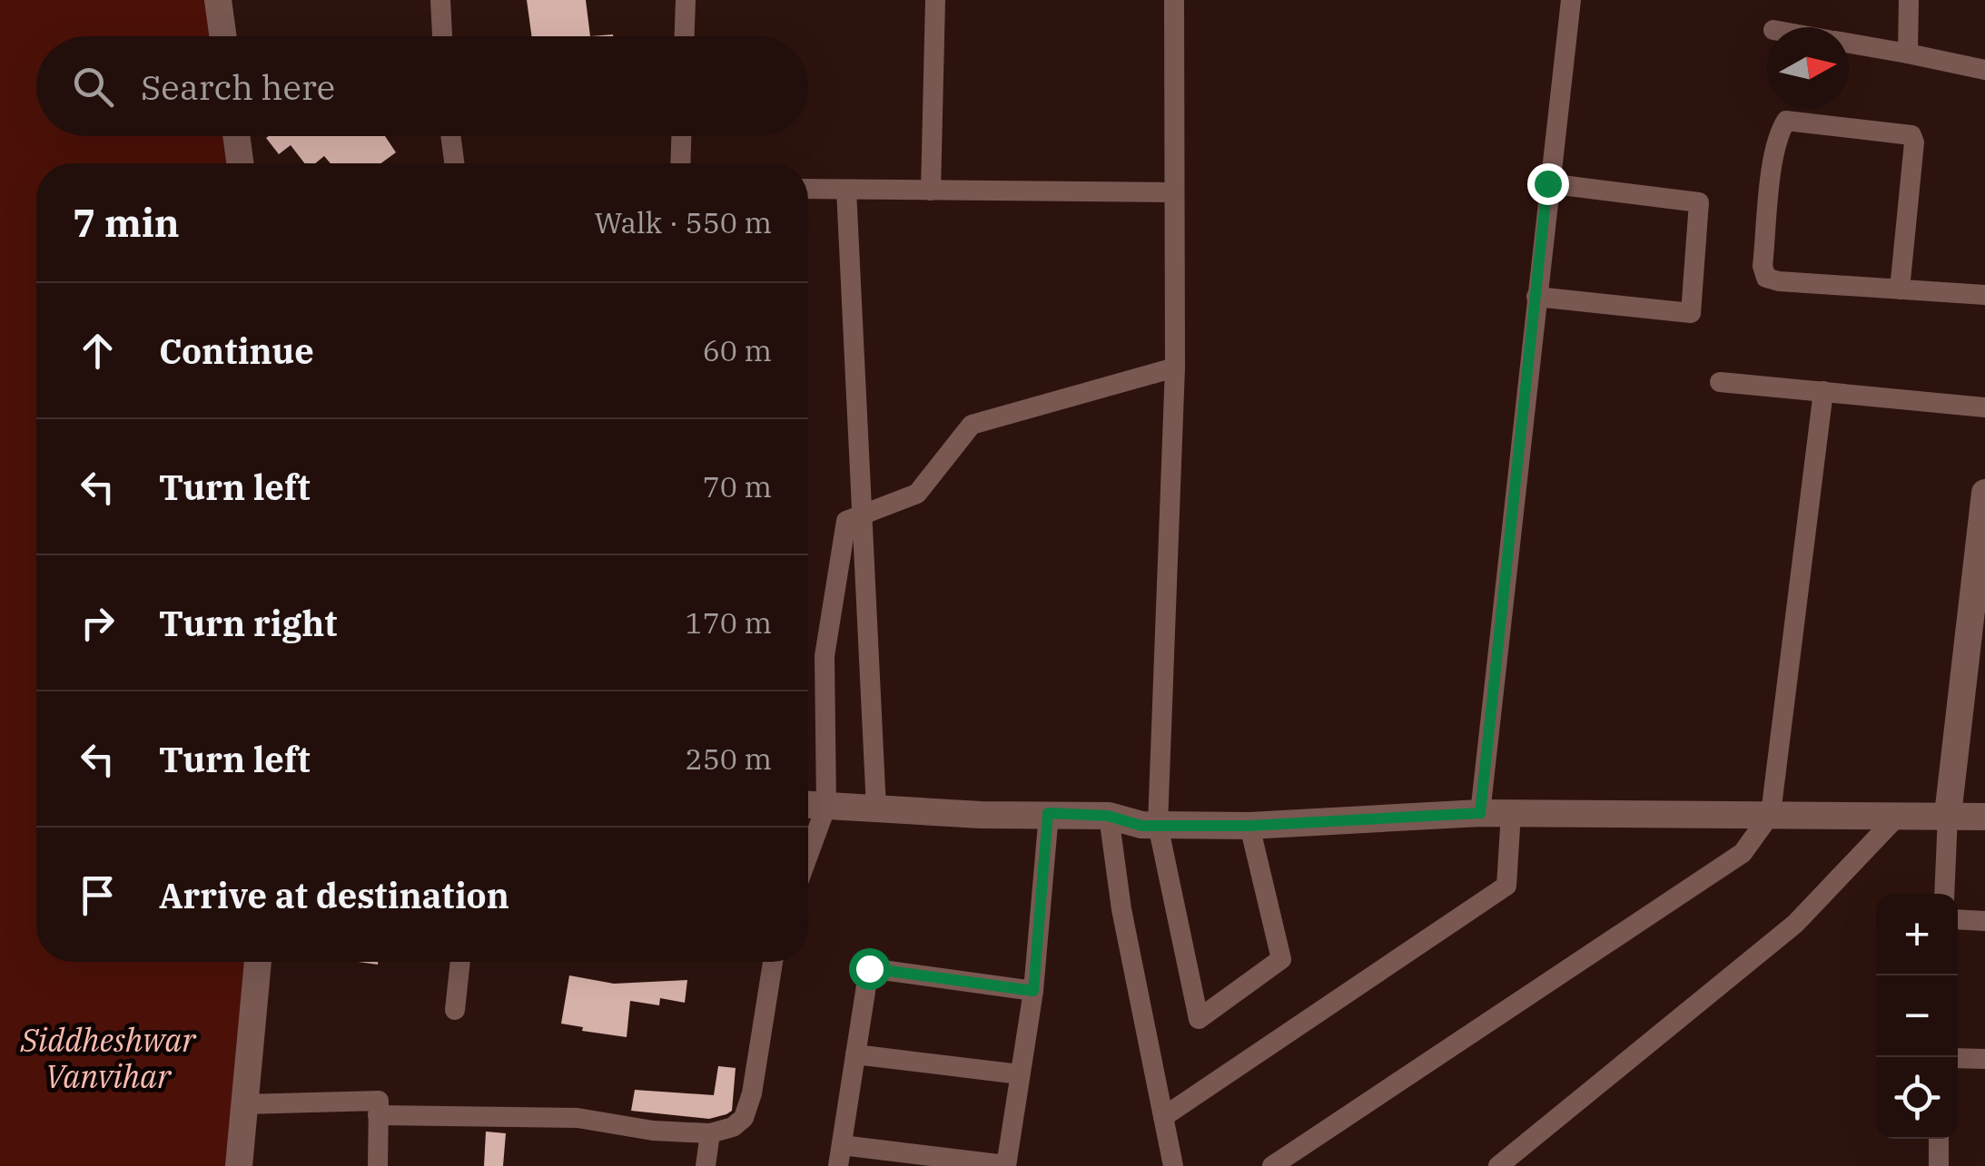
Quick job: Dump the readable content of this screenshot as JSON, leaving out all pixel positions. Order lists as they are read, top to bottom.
{
  "parks": ["Siddheshwar Vanvihar"],
  "north": "right",
  "page": {
    "search": "Search here",
    "heading": ["7 min", "Walk · 550 m"],
    "list": [
      ["Continue", "60 m"],
      ["Turn left", "70 m"],
      ["Turn right", "170 m"],
      ["Turn left", "250 m"],
      "Arrive at destination"
    ],
    "map_buttons": ["+", "−"]
  }
}
